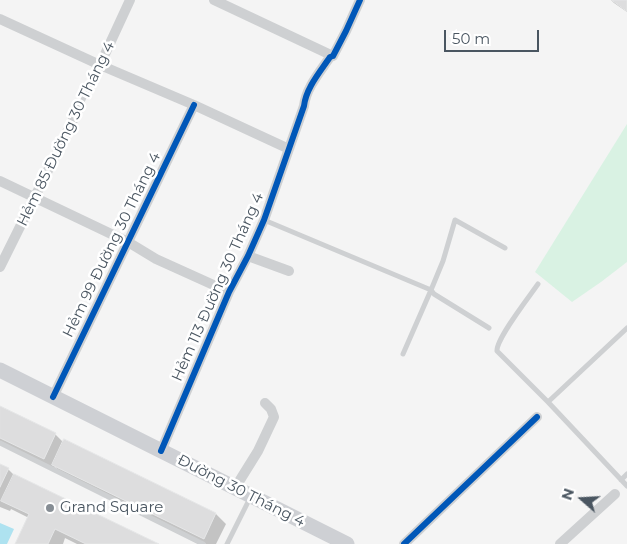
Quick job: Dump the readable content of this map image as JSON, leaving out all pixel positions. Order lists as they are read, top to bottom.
{
  "streets": {
    "main road": ["Đường 30 Tháng 4"],
    "street": ["Hẻm 85 Đường 30 Tháng 4", "Hẻm 99 Đường 30 Tháng 4", "Hẻm 113 Đường 30 Tháng 4"]
  },
  "crossings": [
    ["Hẻm 99 Đường 30 Tháng 4", "Đường 30 Tháng 4"],
    ["Hẻm 113 Đường 30 Tháng 4", "Đường 30 Tháng 4"]
  ],
  "places": ["Grand Square"],
  "scale_bar": "50 m",
  "north": "left"
}
